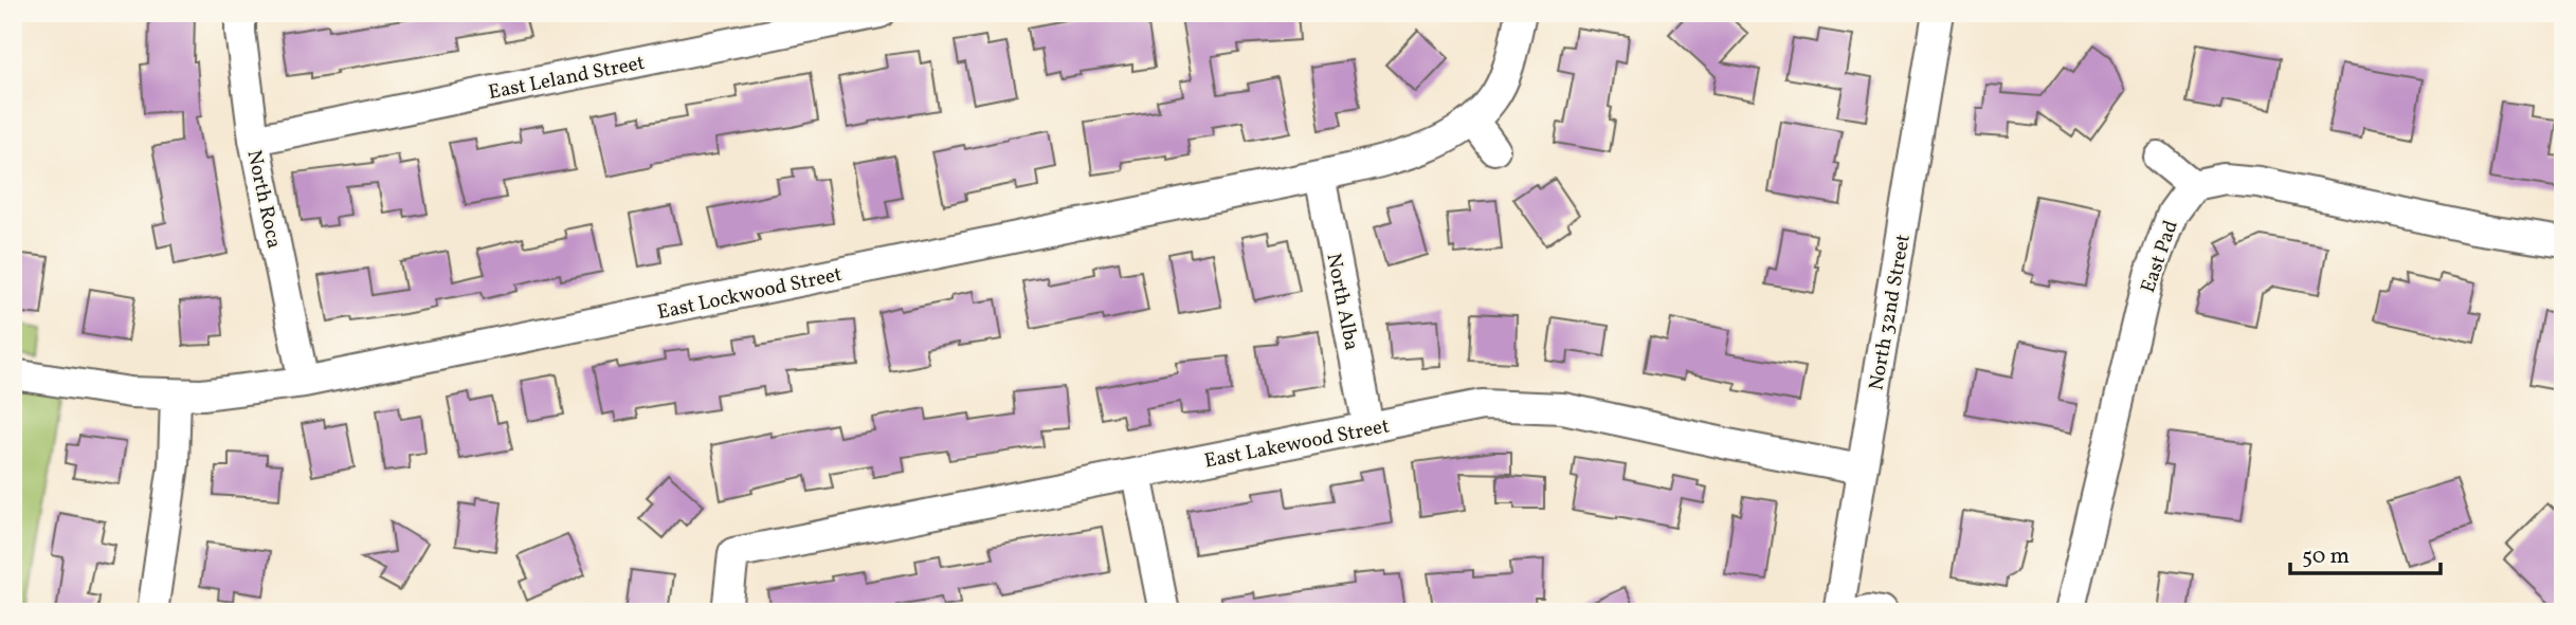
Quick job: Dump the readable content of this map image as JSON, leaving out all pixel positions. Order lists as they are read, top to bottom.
{
  "streets": {
    "street": [
      "East Leland Street",
      "North Roca",
      "East Pad",
      "East Lockwood Street",
      "North Alba",
      "North 32nd Street",
      "East Lakewood Street"
    ]
  },
  "crossings": [
    ["East Leland Street", "North Roca"],
    ["North Roca", "East Lockwood Street"],
    ["East Lockwood Street", "North Alba"],
    ["North Alba", "East Lakewood Street"],
    ["North 32nd Street", "East Lakewood Street"]
  ],
  "scale_bar": "50 m"
}
